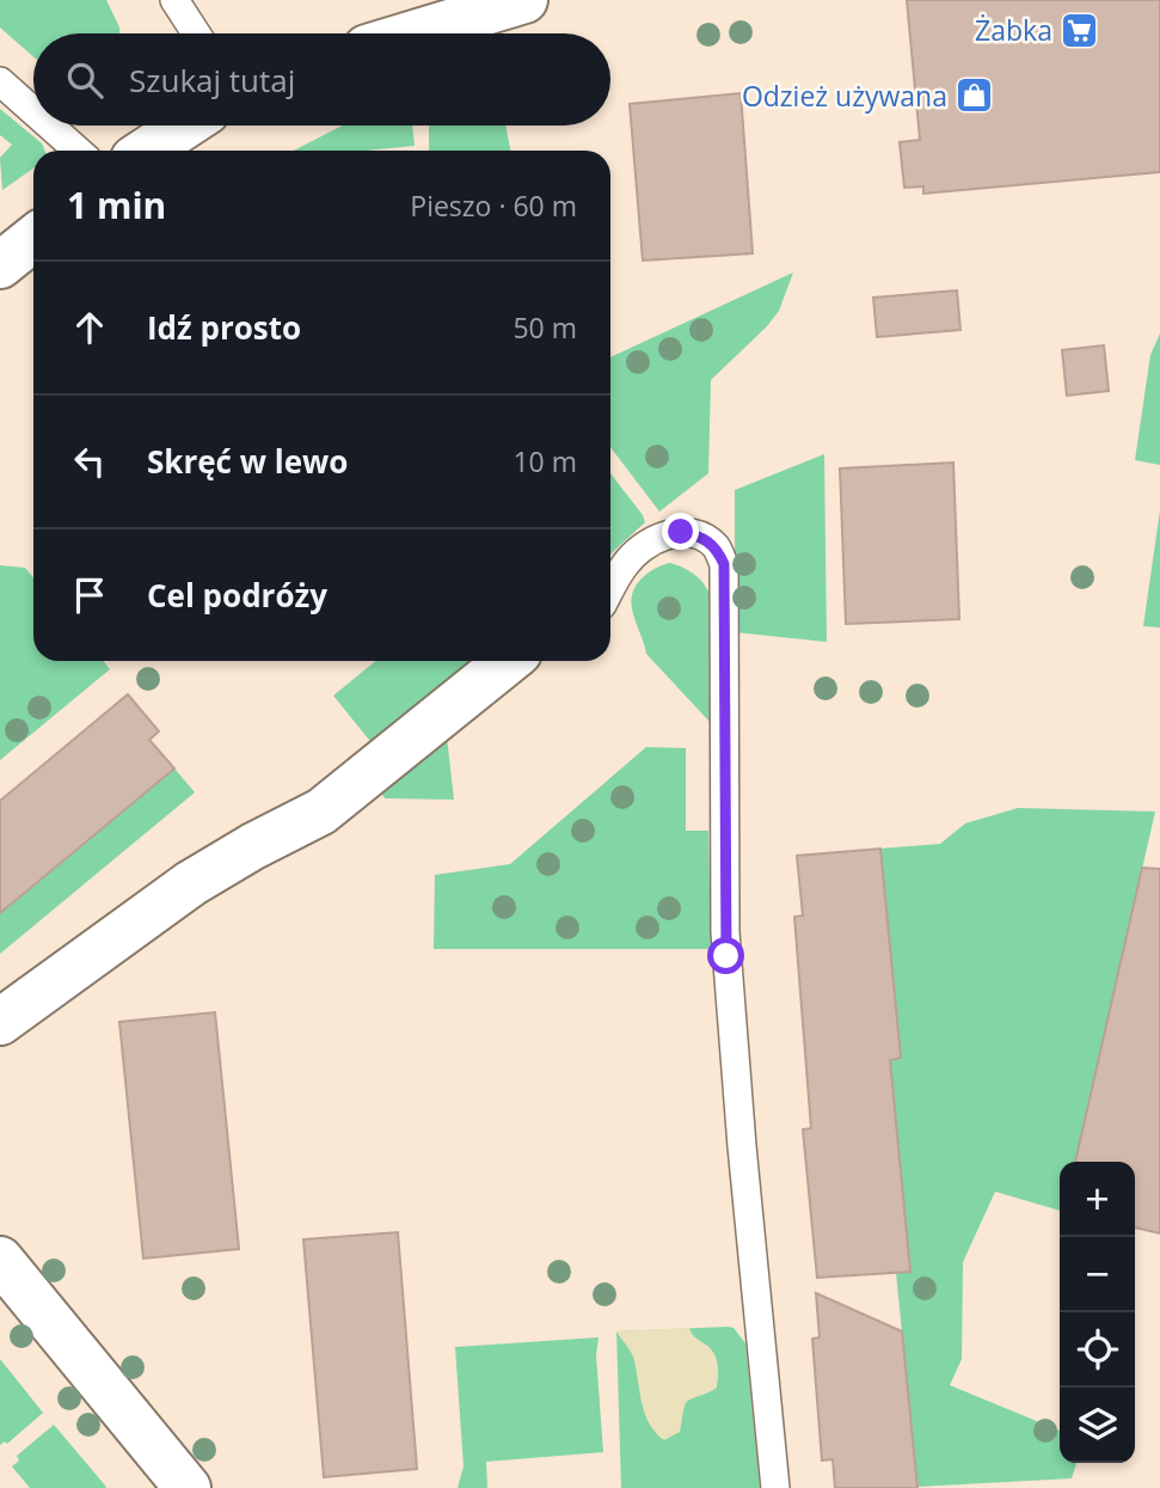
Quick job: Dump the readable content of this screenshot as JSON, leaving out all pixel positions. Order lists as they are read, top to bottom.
{
  "places": {
    "supermarket": ["Żabka"],
    "shop": ["Odzież używana"]
  },
  "page": {
    "search": "Szukaj tutaj",
    "heading": ["1 min", "Pieszo · 60 m"],
    "list": [
      ["Idź prosto", "50 m"],
      ["Skręć w lewo", "10 m"],
      "Cel podróży"
    ],
    "map_buttons": ["+", "−"]
  }
}
